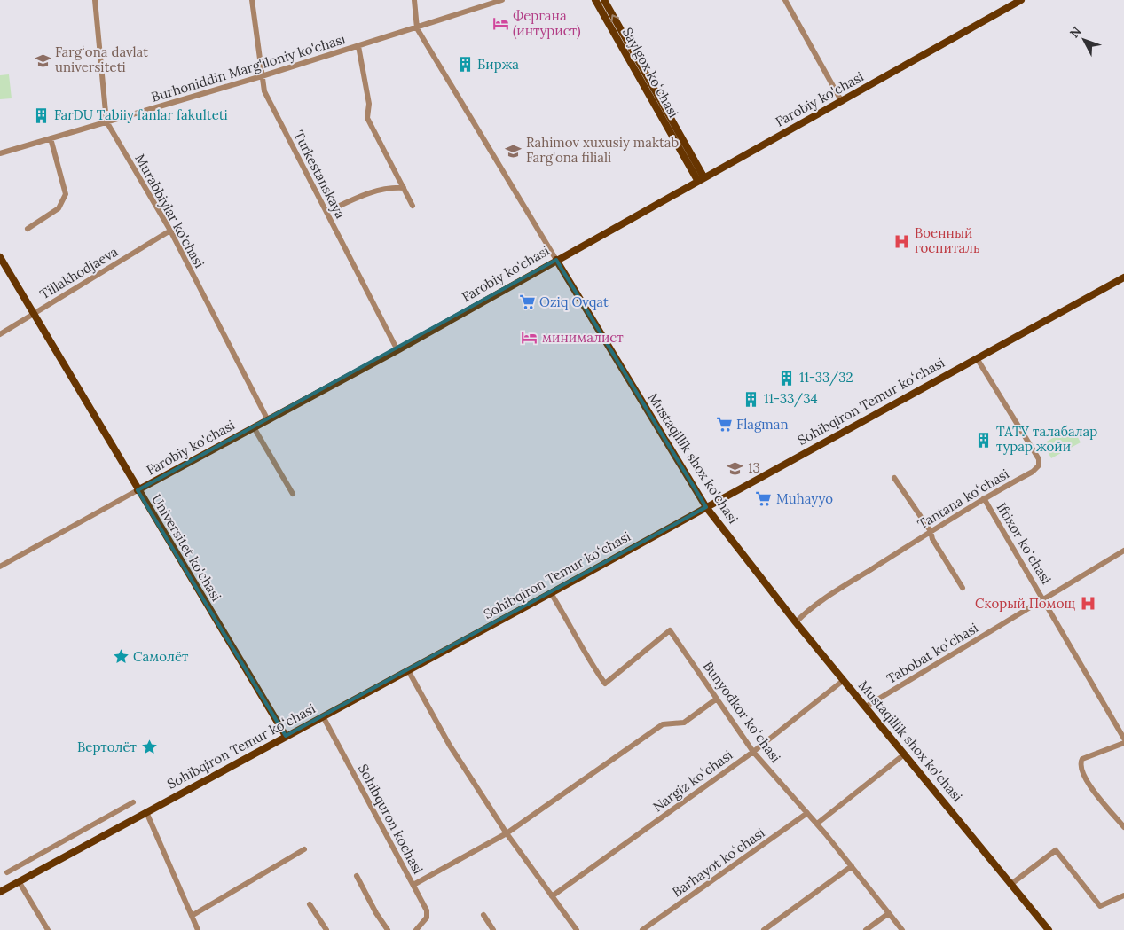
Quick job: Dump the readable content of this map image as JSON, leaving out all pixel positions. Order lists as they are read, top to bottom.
{
  "streets": {
    "main road": [
      "Saylgox koʻchasi",
      "Farobiy ko'chasi",
      "Sohibqiron Temur koʻchasi",
      "Mustaqillik shox ko'chasi",
      "Universitet ko'chasi"
    ],
    "street": [
      "Burhoniddin Marg'iloniy ko'chasi",
      "Turkestanskaya",
      "Murabbiylar ko'chasi",
      "Tillakhodjaeva",
      "Tantana koʻchasi",
      "Iftixor koʻchasi",
      "Tabobat koʻchasi",
      "Bunyodkor koʻchasi",
      "Nargiz koʻchasi",
      "Sohibquron kochasi",
      "Barhayot koʻchasi"
    ]
  },
  "crossings": [
    ["Burhoniddin Marg'iloniy ko'chasi", "Turkestanskaya"],
    ["Burhoniddin Marg'iloniy ko'chasi", "Murabbiylar ko'chasi"],
    ["Burhoniddin Marg'iloniy ko'chasi", "Mustaqillik shox ko'chasi"],
    ["Saylgox koʻchasi", "Farobiy ko'chasi"],
    ["Farobiy ko'chasi", "Turkestanskaya"],
    ["Farobiy ko'chasi", "Murabbiylar ko'chasi"],
    ["Farobiy ko'chasi", "Mustaqillik shox ko'chasi"],
    ["Farobiy ko'chasi", "Universitet ko'chasi"],
    ["Murabbiylar ko'chasi", "Tillakhodjaeva"],
    ["Tillakhodjaeva", "Universitet ko'chasi"],
    ["Sohibqiron Temur koʻchasi", "Mustaqillik shox ko'chasi"],
    ["Sohibqiron Temur koʻchasi", "Tantana koʻchasi"],
    ["Sohibqiron Temur koʻchasi", "Universitet ko'chasi"],
    ["Sohibqiron Temur koʻchasi", "Bunyodkor koʻchasi"],
    ["Sohibqiron Temur koʻchasi", "Sohibquron kochasi"],
    ["Mustaqillik shox ko'chasi", "Tantana koʻchasi"],
    ["Mustaqillik shox ko'chasi", "Tabobat koʻchasi"],
    ["Mustaqillik shox ko'chasi", "Nargiz koʻchasi"],
    ["Tantana koʻchasi", "Iftixor koʻchasi"],
    ["Iftixor koʻchasi", "Tabobat koʻchasi"],
    ["Bunyodkor koʻchasi", "Nargiz koʻchasi"],
    ["Bunyodkor koʻchasi", "Barhayot koʻchasi"]
  ],
  "places": {
    "hotel": ["Фергана (интурист)", "минималист"],
    "school or university": ["Fargʻona davlat universiteti", "Rahimov xuxusiy maktab Farg'ona filiali", "13"],
    "building": [
      "Биржа",
      "FarDU Tabiiy fanlar fakulteti",
      "11-33/32",
      "11-33/34",
      "ТАТУ талабалар турар жойи"
    ],
    "hospital": ["Военный госпиталь", "Скорый Помощ"],
    "supermarket": ["Oziq Ovqat", "Flagman", "Muhayyo"],
    "place": ["Самолёт", "Вертолёт"]
  },
  "north": "top left"
}
